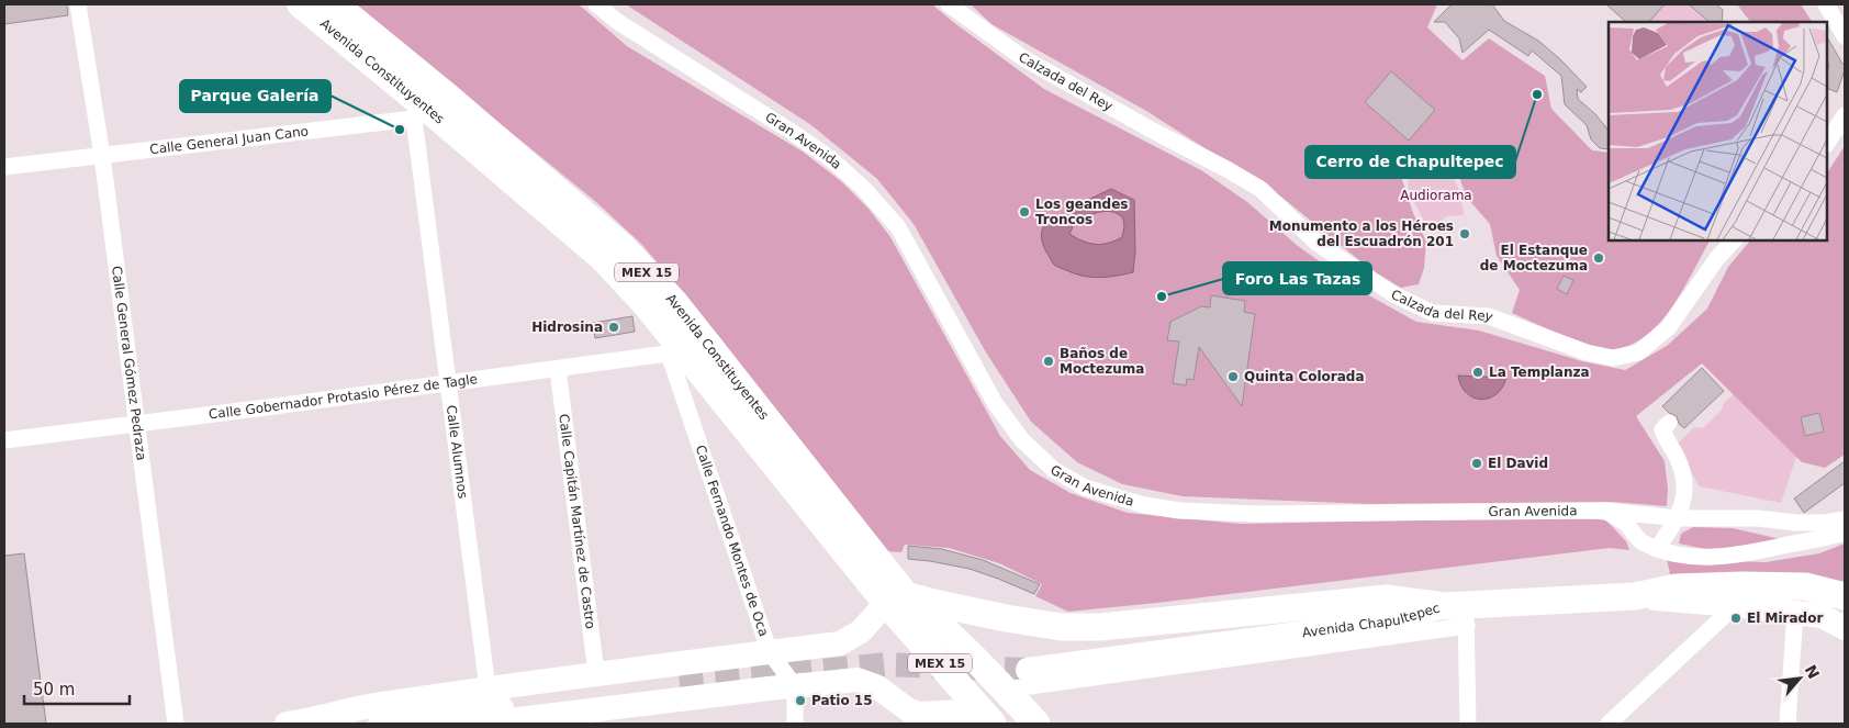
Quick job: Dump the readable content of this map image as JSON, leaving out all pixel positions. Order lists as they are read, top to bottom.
{
  "streets": {
    "main road": ["Avenida Constituyentes", "MEX 15", "Avenida Chapultepec"],
    "street": [
      "Calzada del Rey",
      "Calle General Juan Cano",
      "Gran Avenida",
      "Calle General Gómez Pedraza",
      "Calle Gobernador Protasio Pérez de Tagle",
      "Calle Alumnos",
      "Calle Capitán Martínez de Castro",
      "Calle Fernando Montes de Oca"
    ]
  },
  "crossings": [
    ["Avenida Constituyentes", "Calle General Juan Cano"],
    ["Avenida Constituyentes", "Calle Gobernador Protasio Pérez de Tagle"],
    ["Avenida Constituyentes", "Calle Alumnos"],
    ["Avenida Constituyentes", "Calle Fernando Montes de Oca"],
    ["Avenida Constituyentes", "Avenida Chapultepec"],
    ["Calle General Juan Cano", "Calle General Gómez Pedraza"],
    ["Calle General Juan Cano", "Calle Alumnos"],
    ["Calle General Gómez Pedraza", "Calle Gobernador Protasio Pérez de Tagle"],
    ["Calle Gobernador Protasio Pérez de Tagle", "Calle Alumnos"],
    ["Calle Gobernador Protasio Pérez de Tagle", "Calle Capitán Martínez de Castro"],
    ["Calle Gobernador Protasio Pérez de Tagle", "Calle Fernando Montes de Oca"]
  ],
  "parks": ["Audiorama"],
  "places": [
    "Cerro de Chapultepec",
    "Parque Galería",
    "Los geandes Troncos",
    "Monumento a los Héroes del Escuadrón 201",
    "El Estanque de Moctezuma",
    "Foro Las Tazas",
    "Hidrosina",
    "Baños de Moctezuma",
    "La Templanza",
    "Quinta Colorada",
    "El David",
    "El Mirador",
    "Patio 15"
  ],
  "scale_bar": "50 m",
  "north": "top right"
}
